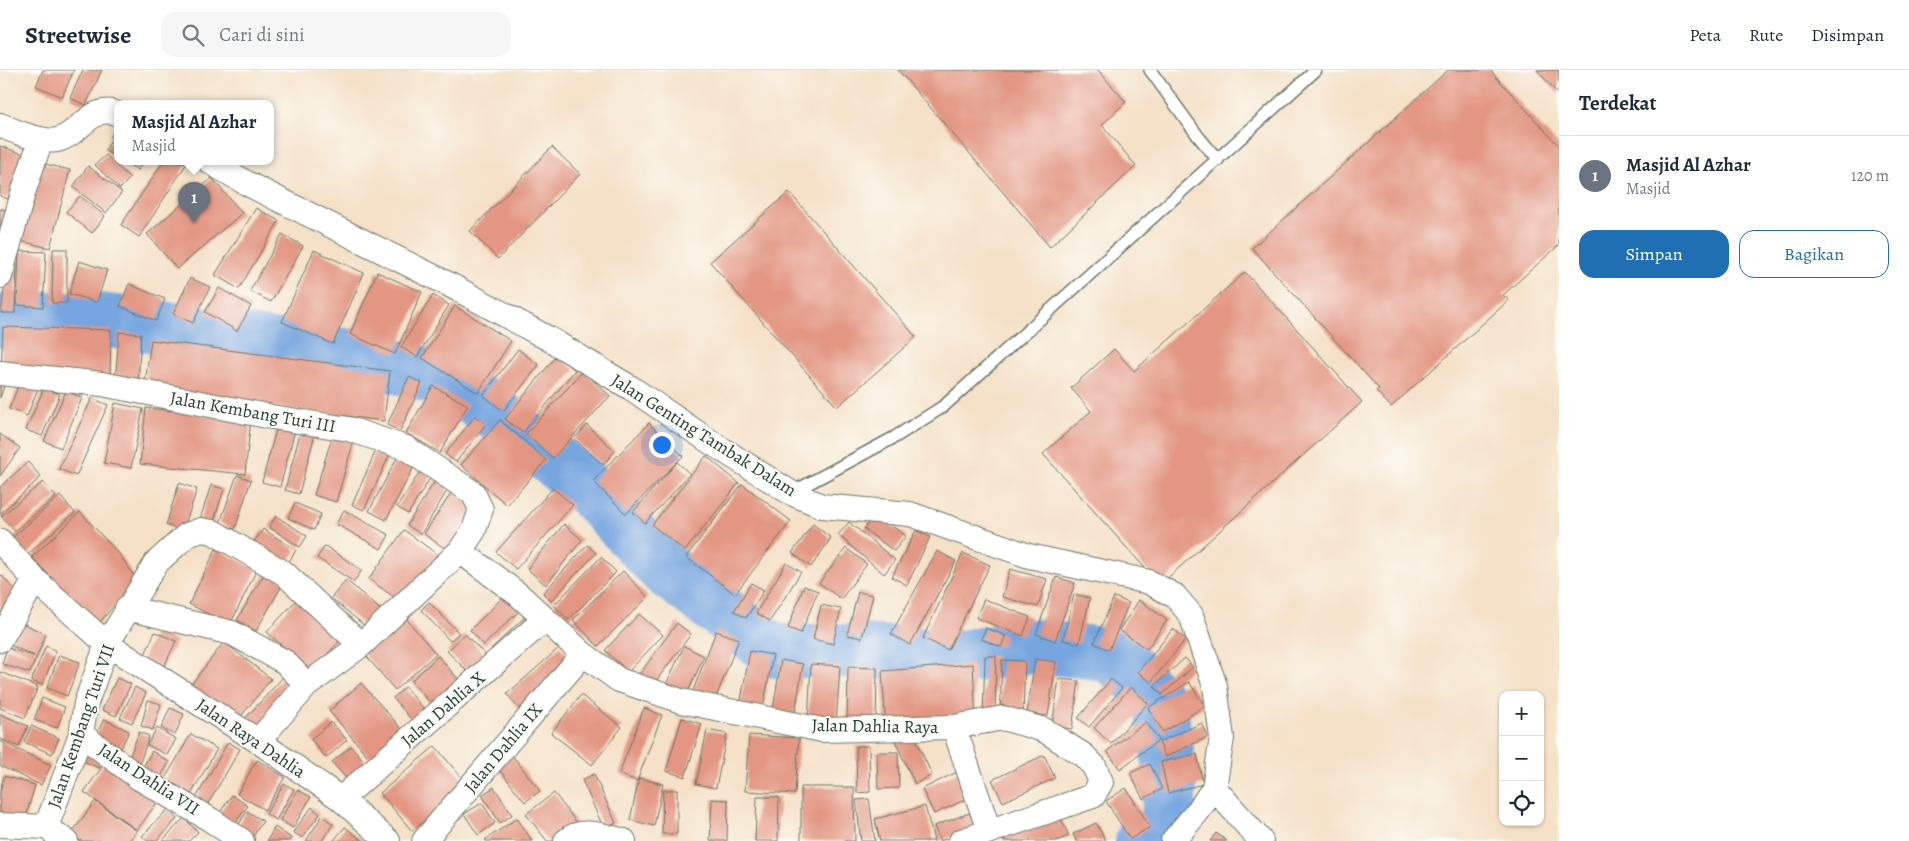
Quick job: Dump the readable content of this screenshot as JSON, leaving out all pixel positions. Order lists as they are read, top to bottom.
{
  "streets": {
    "street": [
      "Jalan Kembang Turi III",
      "Jalan Genting Tambak Dalam",
      "Jalan Dahlia X",
      "Jalan Kembang Turi VII",
      "Jalan Dahlia Raya",
      "Jalan Raya Dahlia",
      "Jalan Dahlia IX",
      "Jalan Dahlia VII"
    ]
  },
  "crossings": [
    ["Jalan Kembang Turi III", "Jalan Dahlia Raya"],
    ["Jalan Dahlia X", "Jalan Dahlia Raya"],
    ["Jalan Dahlia X", "Jalan Raya Dahlia"],
    ["Jalan Kembang Turi VII", "Jalan Raya Dahlia"],
    ["Jalan Kembang Turi VII", "Jalan Dahlia VII"],
    ["Jalan Dahlia Raya", "Jalan Dahlia IX"]
  ],
  "page": {
    "header": "Streetwise",
    "search": "Cari di sini",
    "nav": ["Peta", "Rute", "Disimpan"],
    "heading": "Terdekat",
    "popup": ["Masjid Al Azhar", "Masjid"],
    "list": [
      {
        "mark": "1",
        "name": "Masjid Al Azhar",
        "note": "Masjid",
        "value": "120 m"
      }
    ],
    "pins": "1",
    "buttons": ["Simpan", "Bagikan"],
    "map_buttons": ["+", "−"]
  }
}
